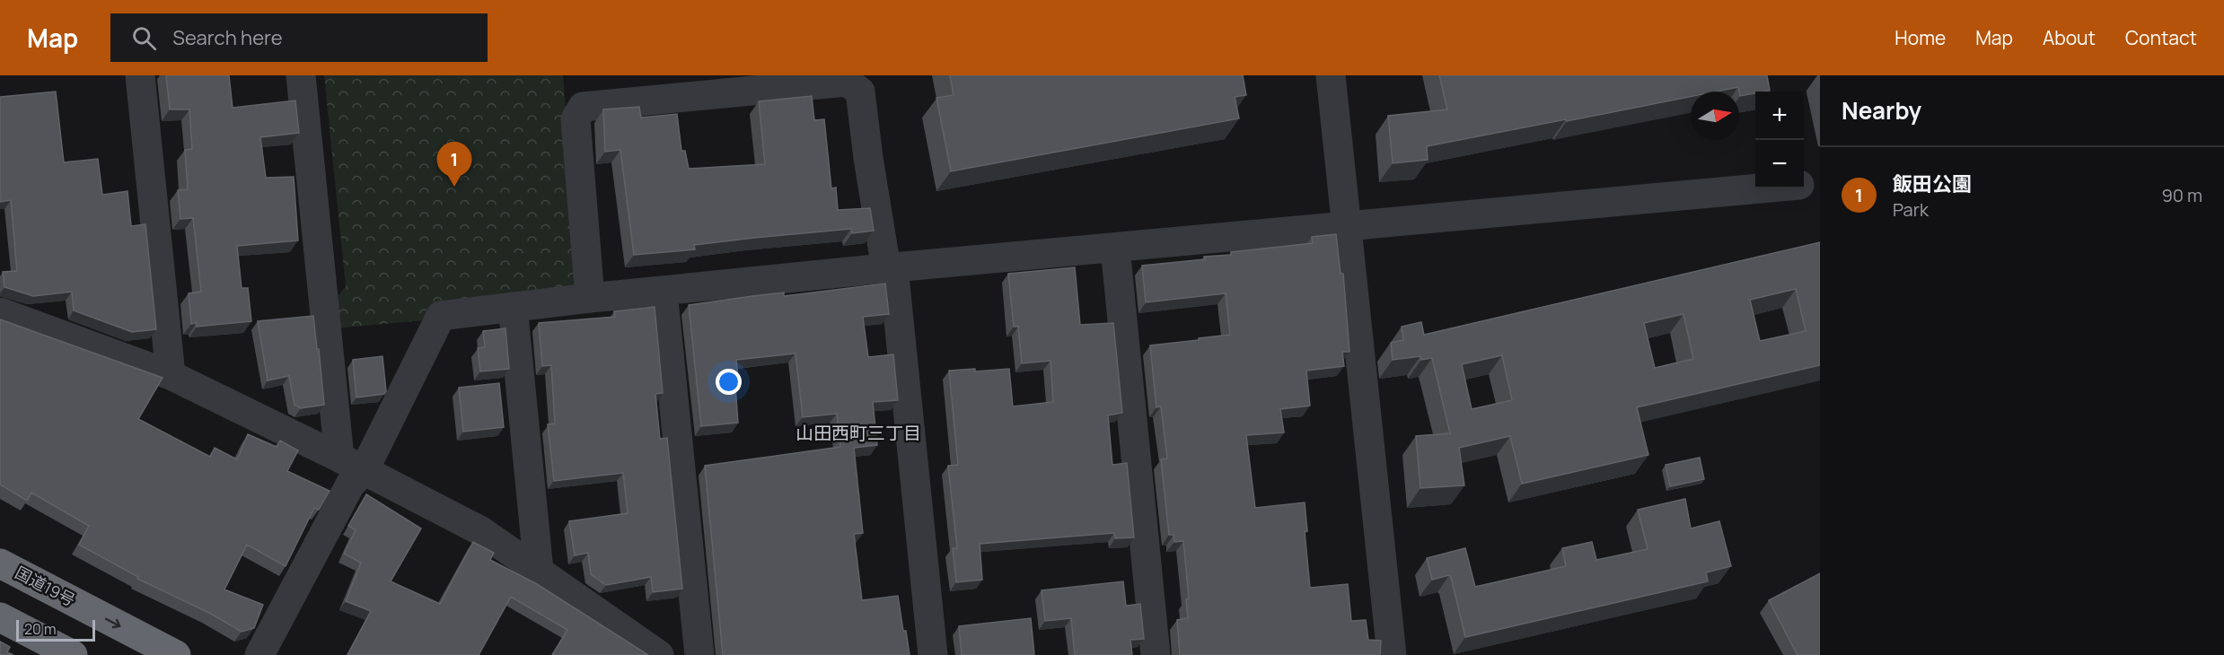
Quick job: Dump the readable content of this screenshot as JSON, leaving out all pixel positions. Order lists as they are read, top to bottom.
{
  "streets": {
    "highway": ["国道19号"]
  },
  "districts": ["山田西町三丁目"],
  "scale_bar": "20 m",
  "north": "right",
  "page": {
    "header": "Map",
    "search": "Search here",
    "nav": [
      "Home",
      "Map",
      "About",
      "Contact"
    ],
    "heading": "Nearby",
    "map_buttons": ["+", "−"],
    "pins": "1",
    "list": [
      {
        "mark": "1",
        "name": "飯田公園",
        "note": "Park",
        "value": "90 m"
      }
    ],
    "scale": "20 m"
  }
}
